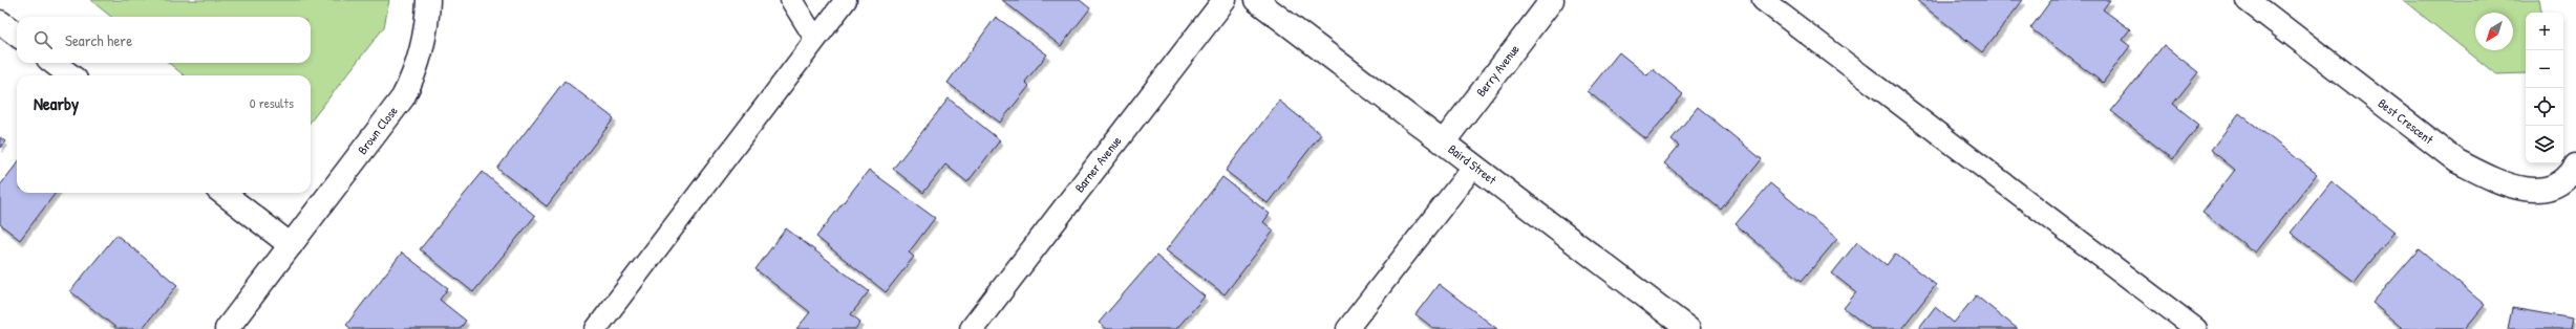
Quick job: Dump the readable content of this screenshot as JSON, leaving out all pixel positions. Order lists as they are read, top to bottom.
{
  "streets": {
    "street": [
      "Berry Avenue",
      "Best Crescent",
      "Brown Close",
      "Baird Street",
      "Barner Avenue"
    ]
  },
  "crossings": [
    ["Berry Avenue", "Baird Street"]
  ],
  "north": "bottom left",
  "page": {
    "map_buttons": ["+", "−"],
    "search": "Search here",
    "heading": ["Nearby", "0 results"]
  }
}
